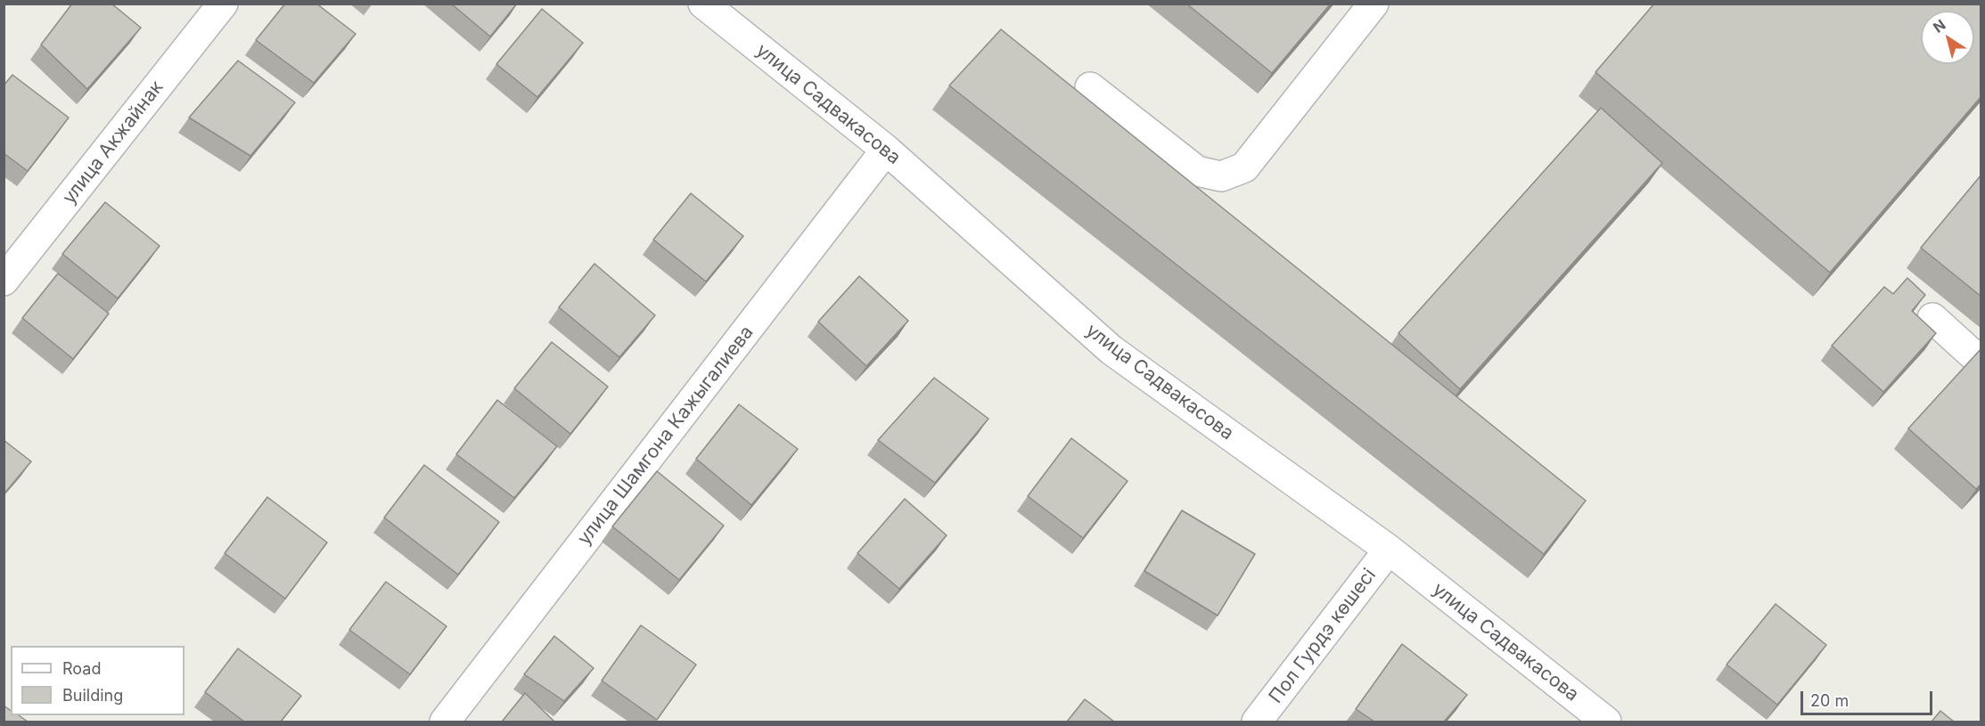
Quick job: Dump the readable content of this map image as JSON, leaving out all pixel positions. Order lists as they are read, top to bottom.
{
  "streets": {
    "street": [
      "улица Садвакасова",
      "улица Акжайнак",
      "улица Шамгона Кажыгалиева",
      "Пол Гурдэ көшесі"
    ]
  },
  "crossings": [
    ["улица Садвакасова", "улица Шамгона Кажыгалиева"],
    ["улица Садвакасова", "Пол Гурдэ көшесі"]
  ],
  "legend": ["Road", "Building"],
  "scale_bar": "20 m",
  "north": "top left"
}
